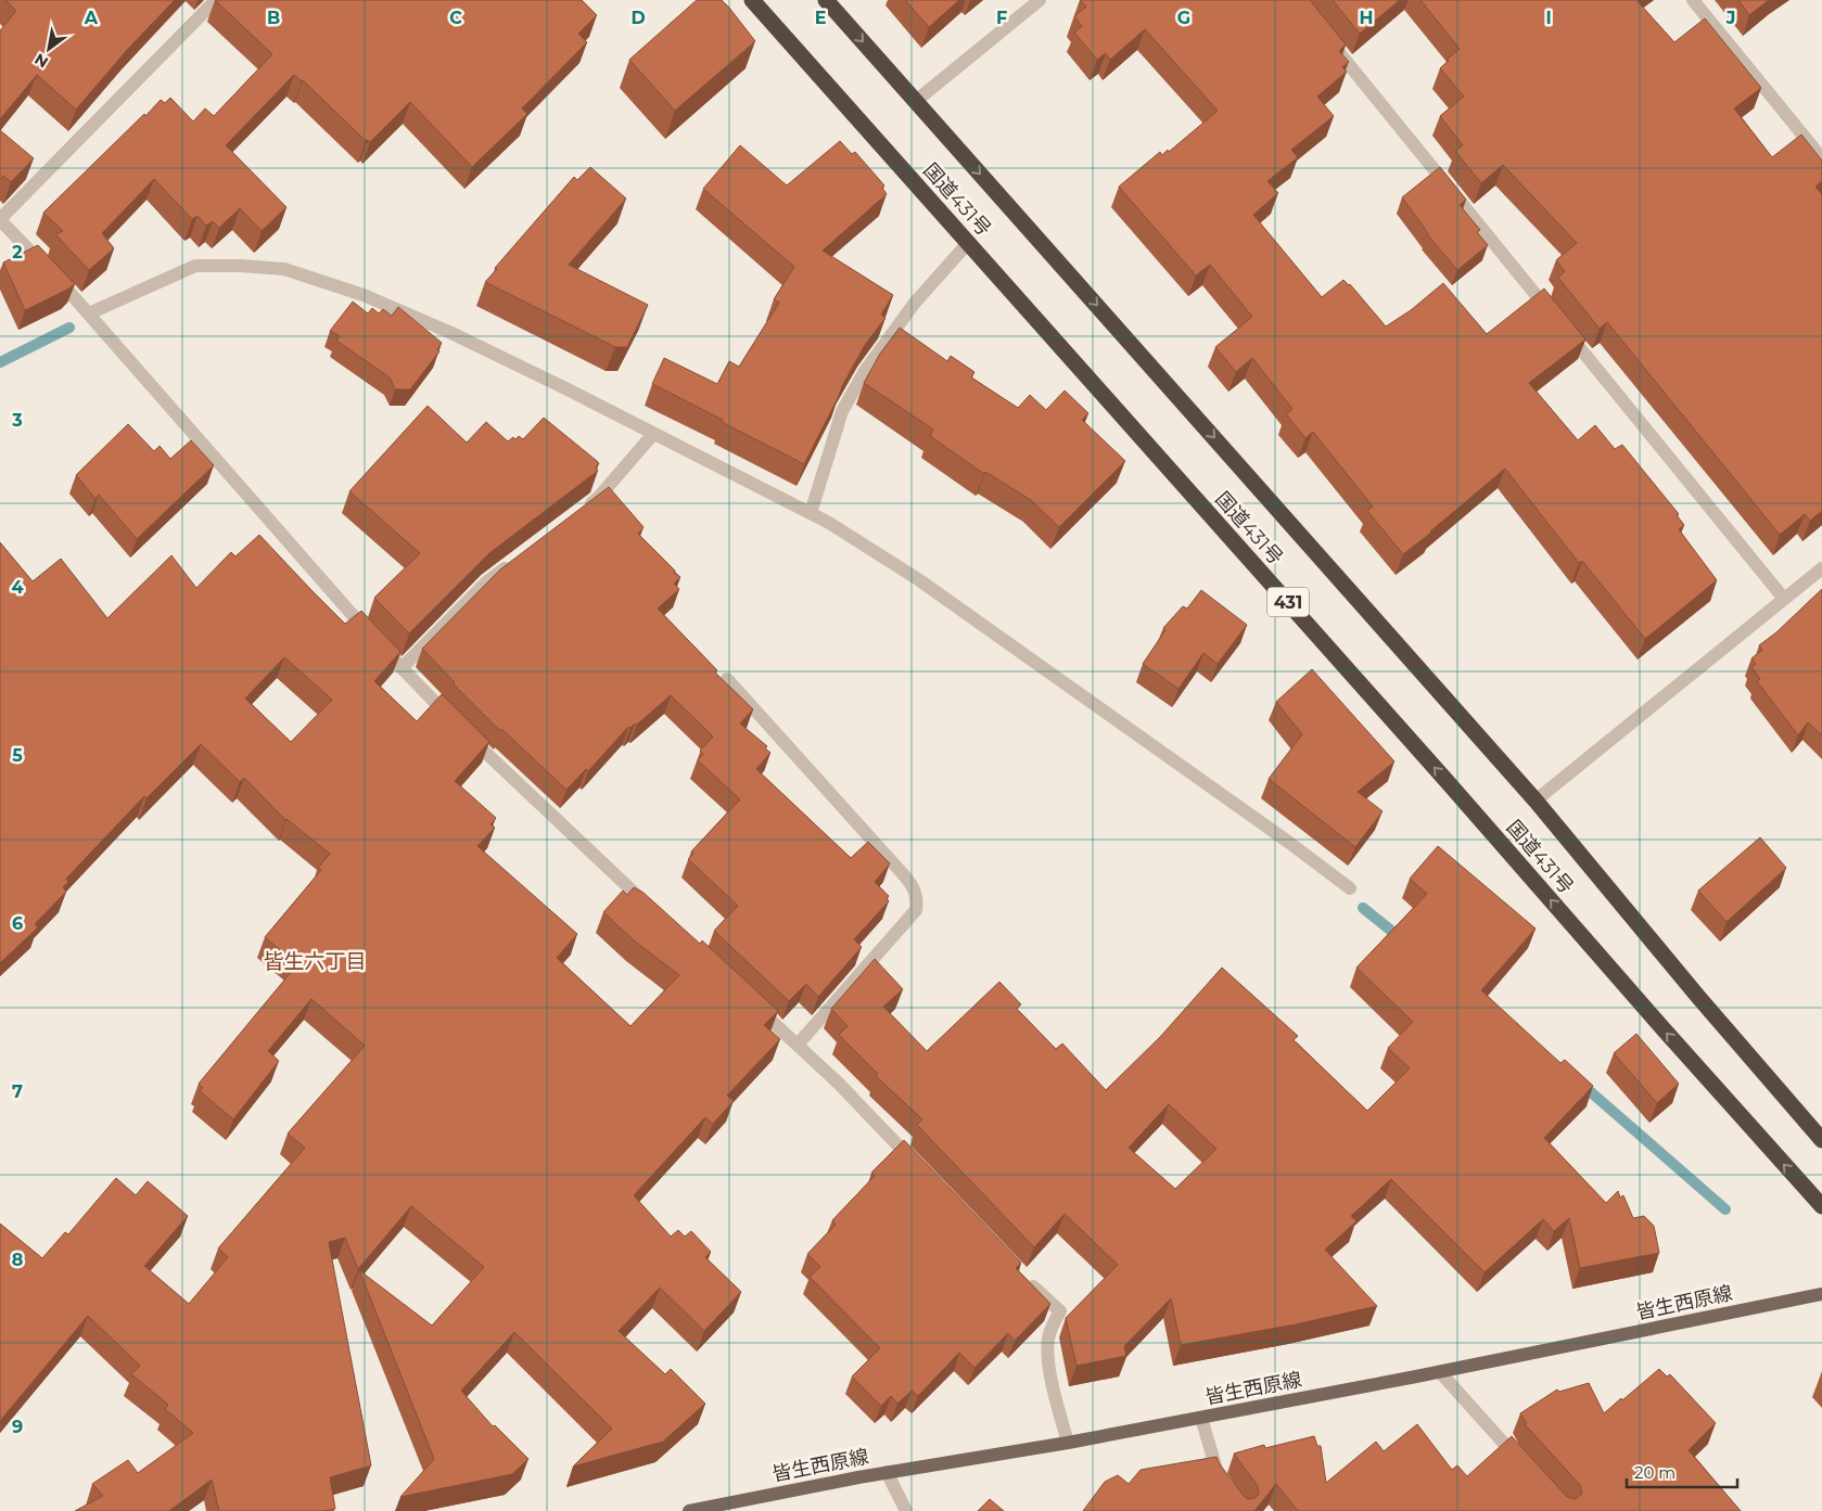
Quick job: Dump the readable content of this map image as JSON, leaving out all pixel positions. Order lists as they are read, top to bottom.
{
  "streets": {
    "highway": ["国道431号", "431"],
    "main road": ["皆生西原線"]
  },
  "districts": ["皆生六丁目"],
  "scale_bar": "20 m",
  "north": "bottom left",
  "grid": {
    "columns": [
      "A",
      "B",
      "C",
      "D",
      "E",
      "F",
      "G",
      "H",
      "I",
      "J"
    ],
    "rows": [
      "2",
      "3",
      "4",
      "5",
      "6",
      "7",
      "8",
      "9"
    ]
  }
}
